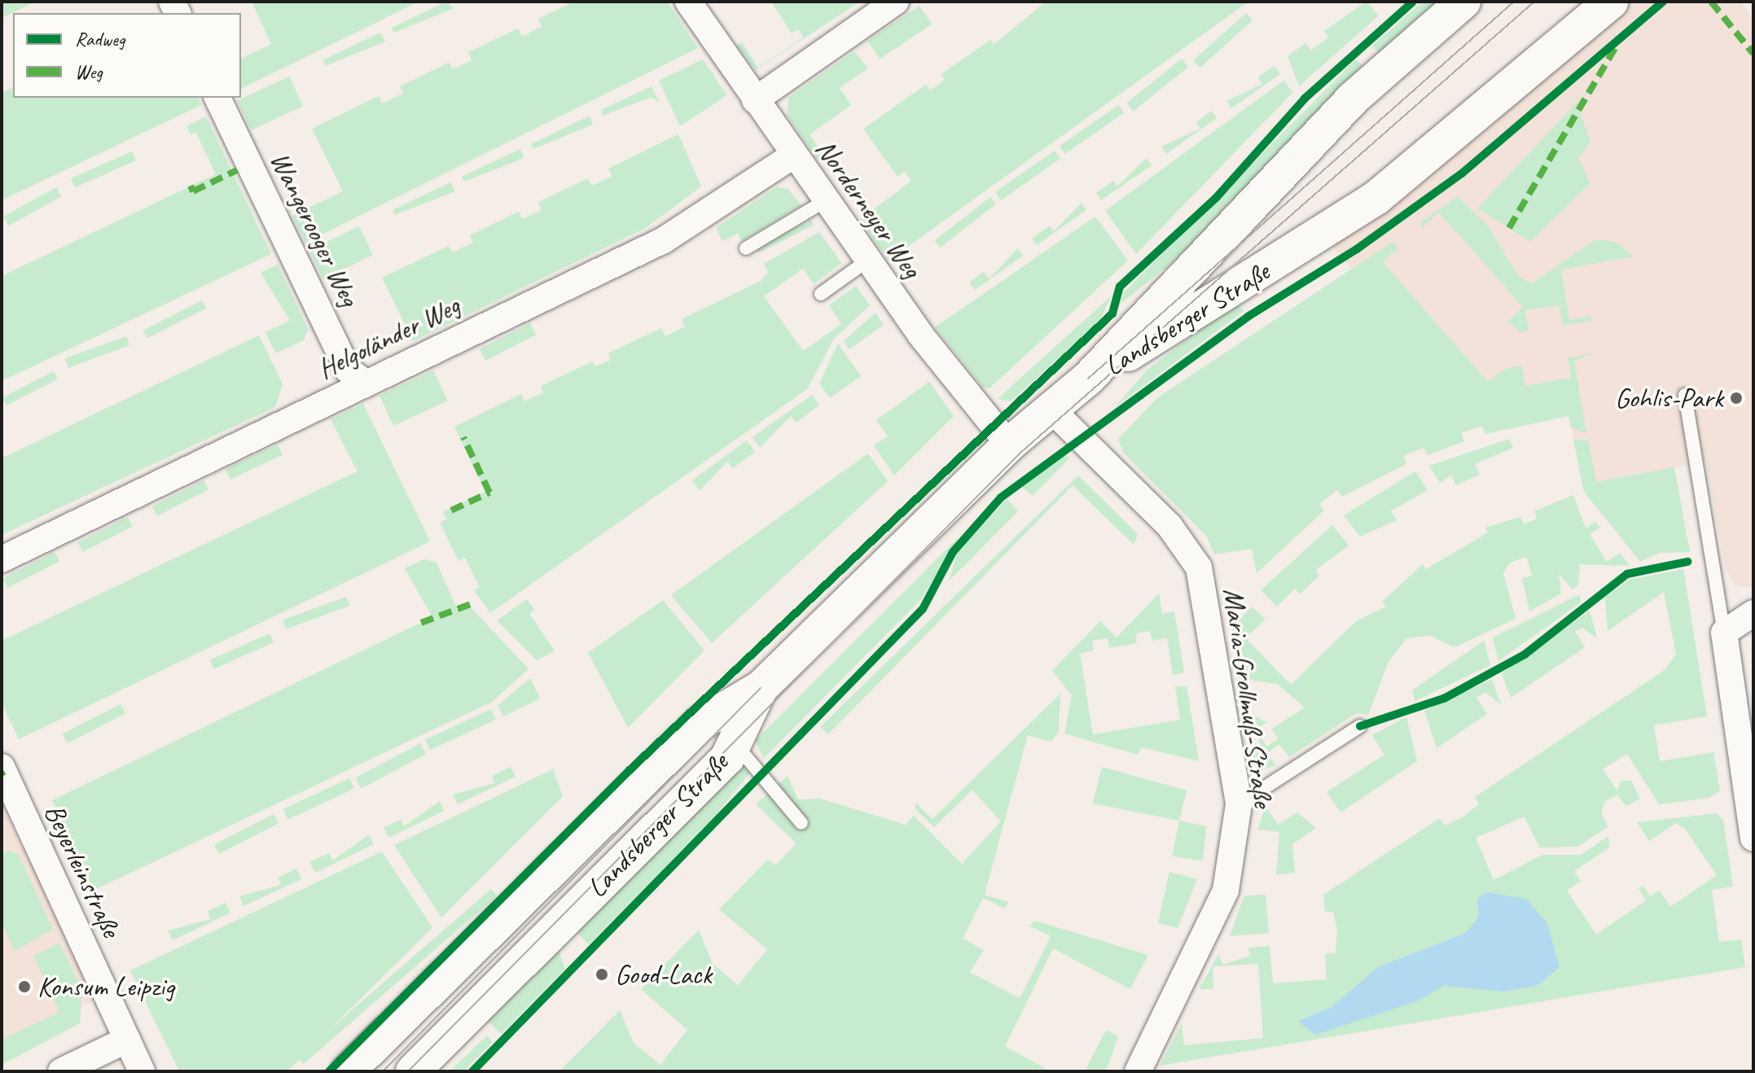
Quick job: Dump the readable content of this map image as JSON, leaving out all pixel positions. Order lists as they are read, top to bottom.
{
  "streets": {
    "street": [
      "Norderneyer Weg",
      "Wangerooger Weg",
      "Landsberger Straße",
      "Helgoländer Weg",
      "Maria-Grollmuß-Straße",
      "Beyerleinstraße"
    ]
  },
  "crossings": [
    ["Norderneyer Weg", "Helgoländer Weg"],
    ["Wangerooger Weg", "Helgoländer Weg"]
  ],
  "places": ["Gohlis-Park", "Good-Lack", "Konsum Leipzig"],
  "legend": ["Radweg", "Weg"]
}
